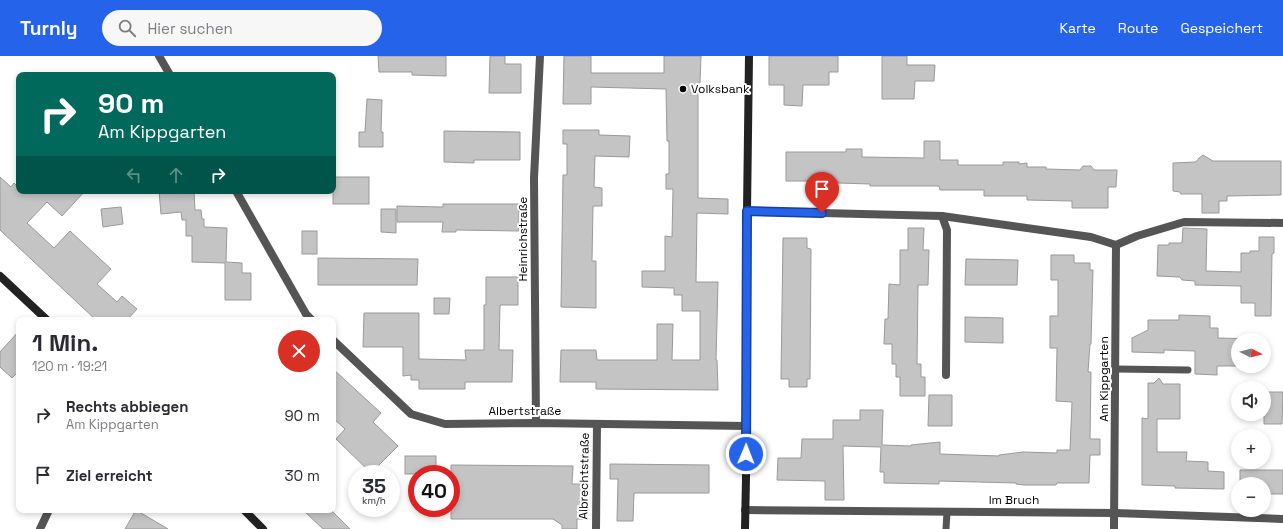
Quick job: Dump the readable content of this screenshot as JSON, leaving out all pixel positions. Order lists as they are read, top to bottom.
{
  "streets": {
    "street": [
      "Heinrichstraße",
      "Am Kippgarten",
      "Albertstraße",
      "Albrechtstraße",
      "Im Bruch"
    ]
  },
  "crossings": [
    ["Heinrichstraße", "Albertstraße"],
    ["Am Kippgarten", "Im Bruch"],
    ["Albertstraße", "Albrechtstraße"]
  ],
  "places": ["Volksbank"],
  "north": "right",
  "page": {
    "header": "Turnly",
    "search": "Hier suchen",
    "nav": ["Karte", "Route", "Gespeichert"],
    "turn": ["90 m", "Am Kippgarten"],
    "heading": ["1 Min.", "120 m · 19:21"],
    "map_buttons": ["+", "−"],
    "list": [
      {
        "name": "Rechts abbiegen",
        "note": "Am Kippgarten",
        "value": "90 m"
      },
      {
        "name": "Ziel erreicht",
        "value": "30 m"
      }
    ],
    "speed": "35 km/h",
    "limit": "40"
  }
}
